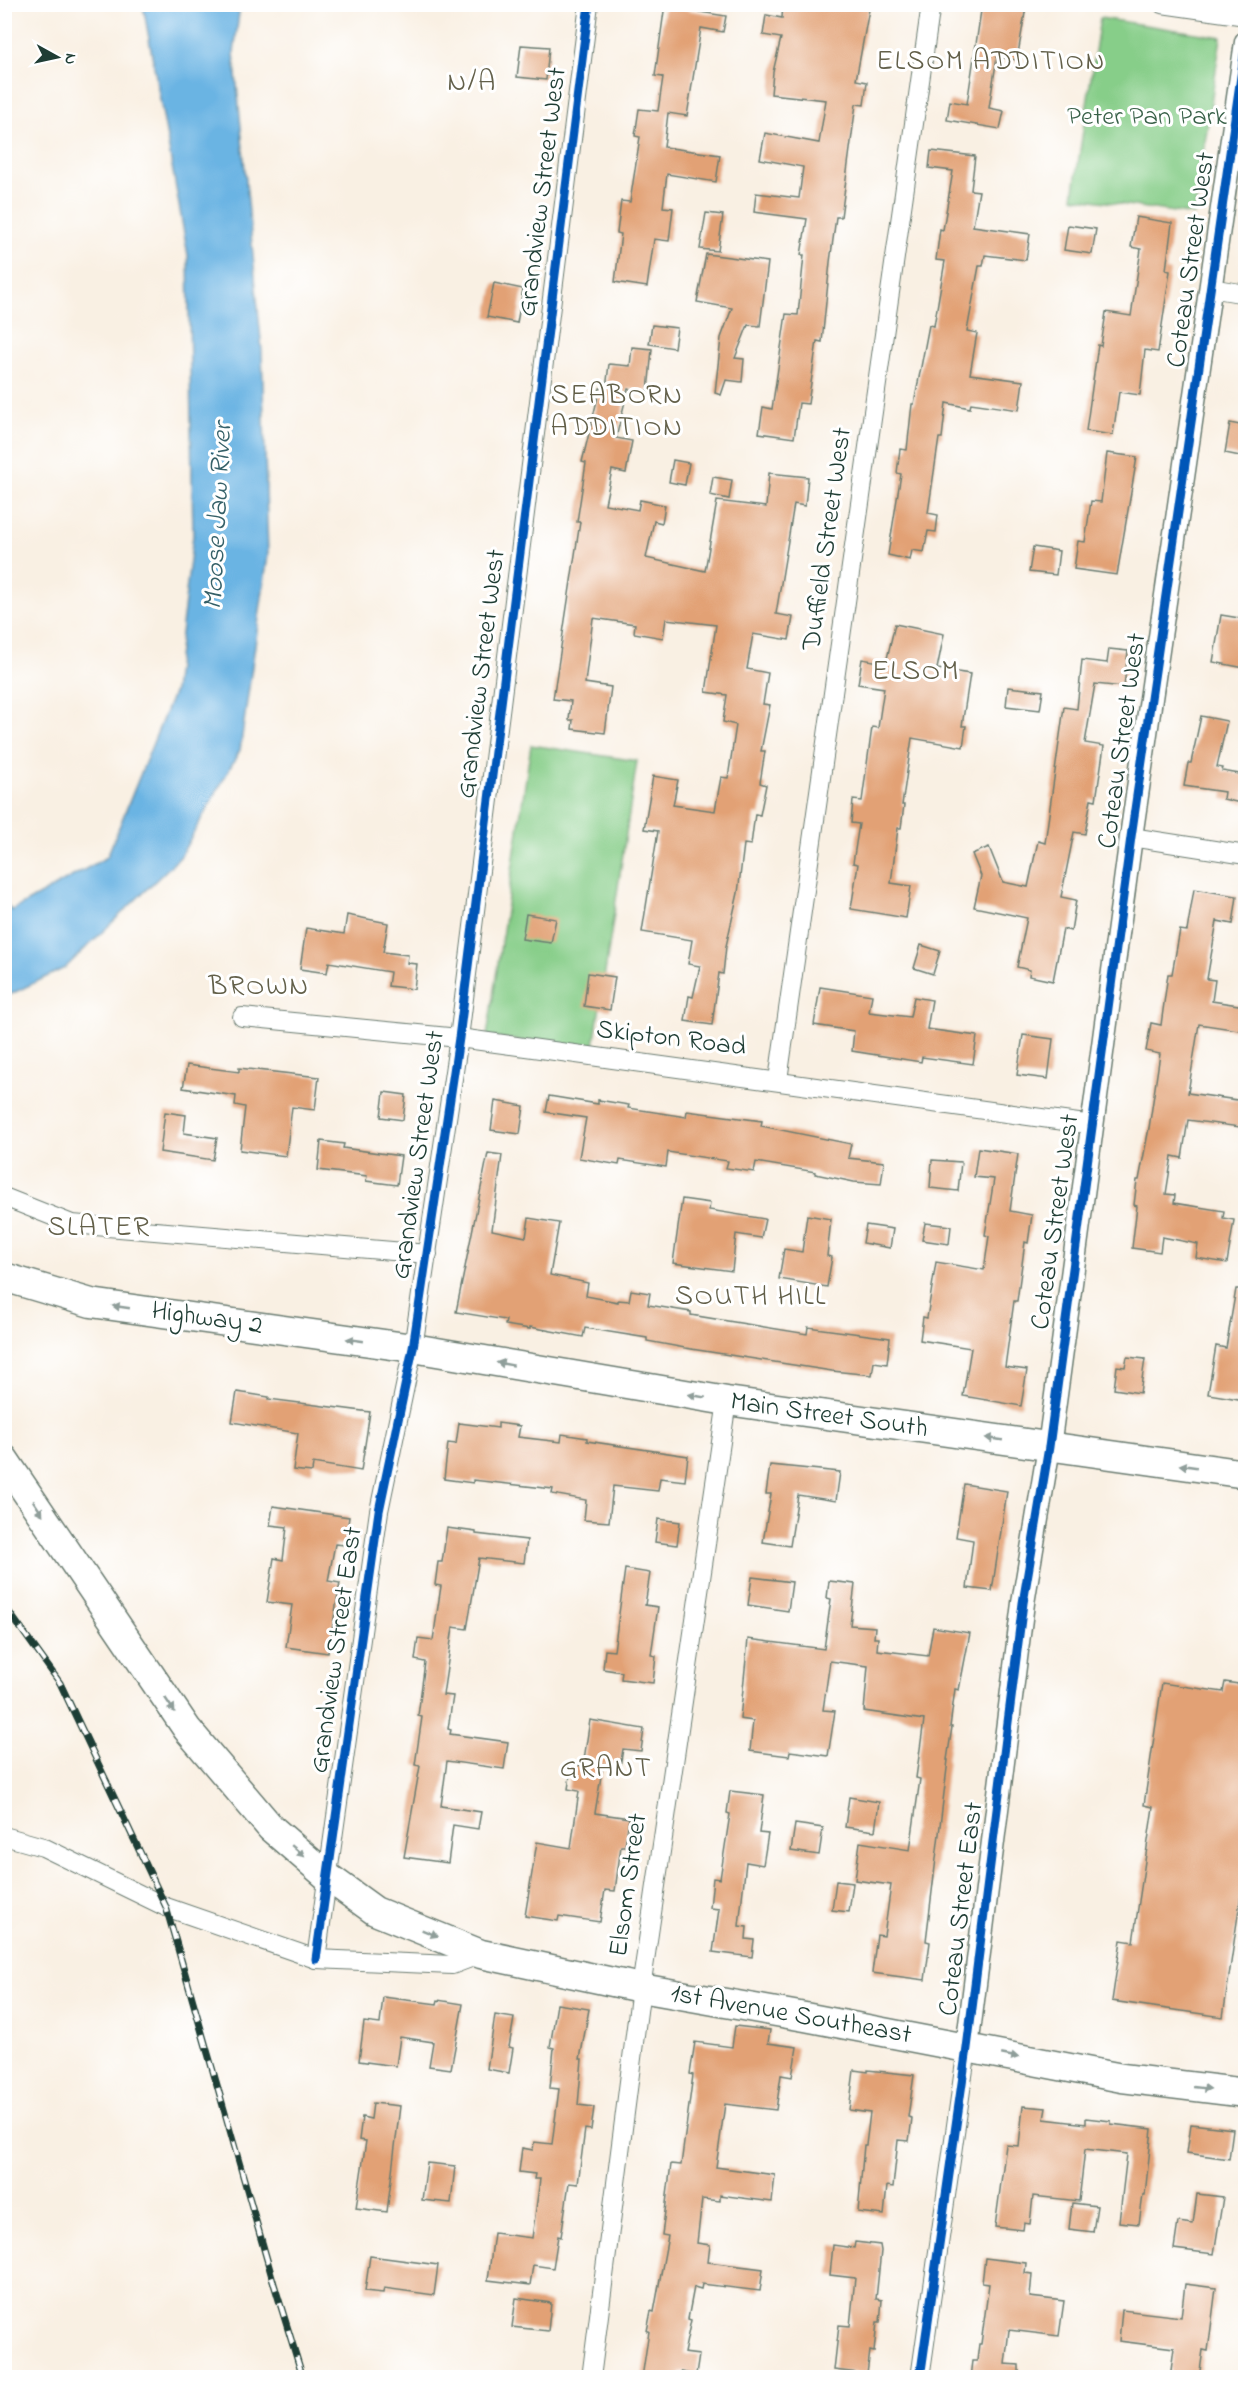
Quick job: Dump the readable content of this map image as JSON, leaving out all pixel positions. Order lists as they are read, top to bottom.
{
  "streets": {
    "main road": ["Highway 2", "Main Street South", "1st Avenue Southeast"],
    "street": [
      "Grandview Street West",
      "Coteau Street West",
      "Duffield Street West",
      "Skipton Road",
      "Grandview Street East",
      "Elsom Street",
      "Coteau Street East"
    ]
  },
  "crossings": [
    ["Grandview Street West", "Skipton Road"],
    ["Grandview Street West", "Highway 2"],
    ["Grandview Street West", "Main Street South"],
    ["Grandview Street West", "Grandview Street East"],
    ["Coteau Street West", "Skipton Road"],
    ["Coteau Street West", "Main Street South"],
    ["Coteau Street West", "Coteau Street East"],
    ["Duffield Street West", "Skipton Road"],
    ["Highway 2", "Main Street South"],
    ["Highway 2", "Grandview Street East"],
    ["Main Street South", "Grandview Street East"],
    ["Main Street South", "Elsom Street"],
    ["Main Street South", "Coteau Street East"],
    ["Grandview Street East", "1st Avenue Southeast"],
    ["Elsom Street", "1st Avenue Southeast"],
    ["Coteau Street East", "1st Avenue Southeast"]
  ],
  "one_way": ["Highway 2", "Main Street South", "1st Avenue Southeast"],
  "districts": [
    "ELSOM ADDITION",
    "N/A",
    "SEABORN ADDITION",
    "ELSOM",
    "BROWN",
    "SLATER",
    "SOUTH HILL",
    "GRANT"
  ],
  "water": ["Moose Jaw River"],
  "parks": ["Peter Pan Park"],
  "north": "right"
}
